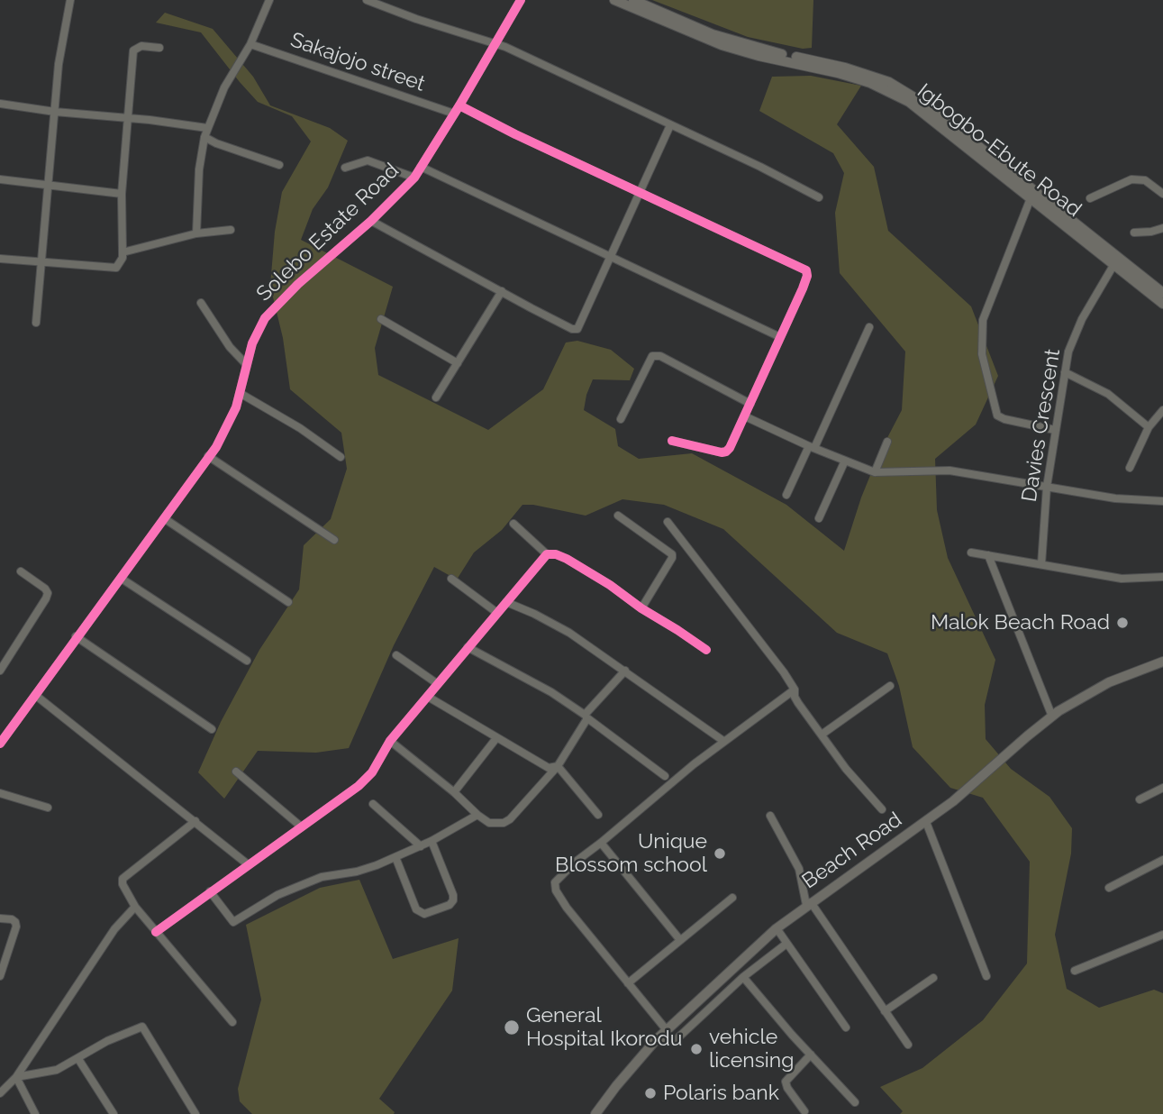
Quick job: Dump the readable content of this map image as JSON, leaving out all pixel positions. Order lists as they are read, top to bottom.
{
  "streets": {
    "main road": ["Igbogbo-Ebute Road", "Beach Road"],
    "street": ["Sakajojo street", "Solebo Estate Road", "Davies Crescent"]
  },
  "crossings": [
    ["Sakajojo street", "Solebo Estate Road"],
    ["Igbogbo-Ebute Road", "Davies Crescent"]
  ],
  "places": [
    "Malok Beach Road",
    "Unique Blossom school",
    "General Hospital Ikorodu",
    "vehicle licensing",
    "Polaris bank"
  ]
}
